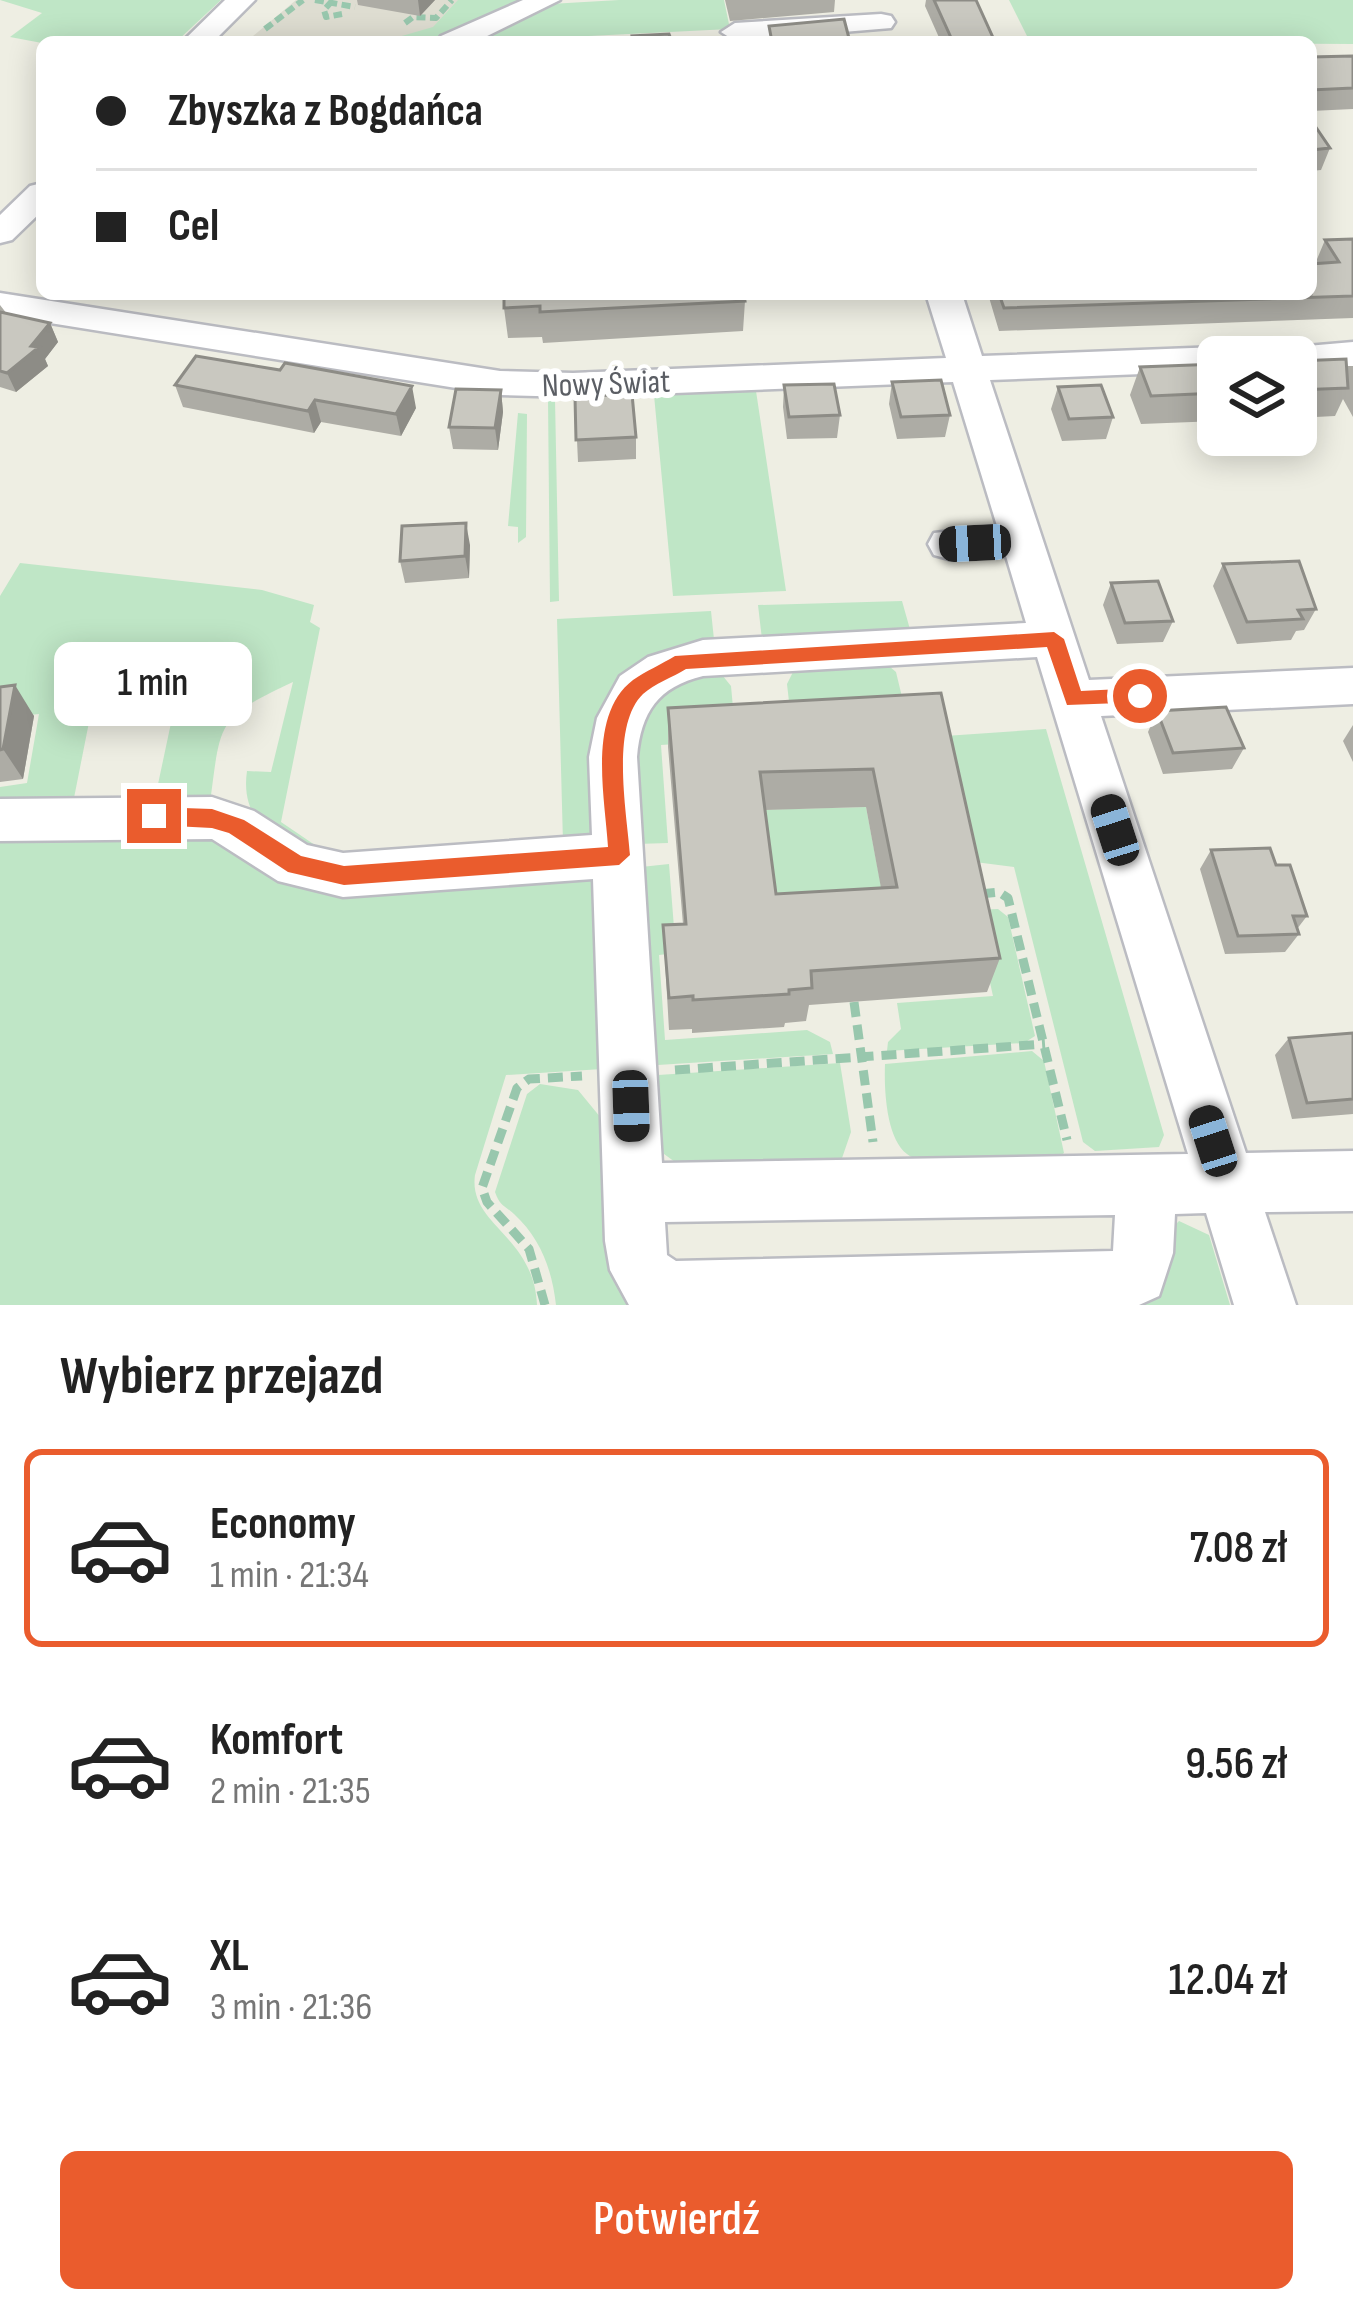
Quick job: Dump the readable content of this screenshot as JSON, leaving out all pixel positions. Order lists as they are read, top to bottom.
{
  "streets": {
    "street": ["Nowy Świat"]
  },
  "page": {
    "banner": ["Zbyszka z Bogdańca", "Cel"],
    "bubble": "1 min",
    "heading": "Wybierz przejazd",
    "list": [
      {
        "name": "Economy",
        "note": "1 min · 21:34",
        "value": "7.08 zł"
      },
      {
        "name": "Komfort",
        "note": "2 min · 21:35",
        "value": "9.56 zł"
      },
      {
        "name": "XL",
        "note": "3 min · 21:36",
        "value": "12.04 zł"
      }
    ],
    "buttons": "Potwierdź"
  }
}
